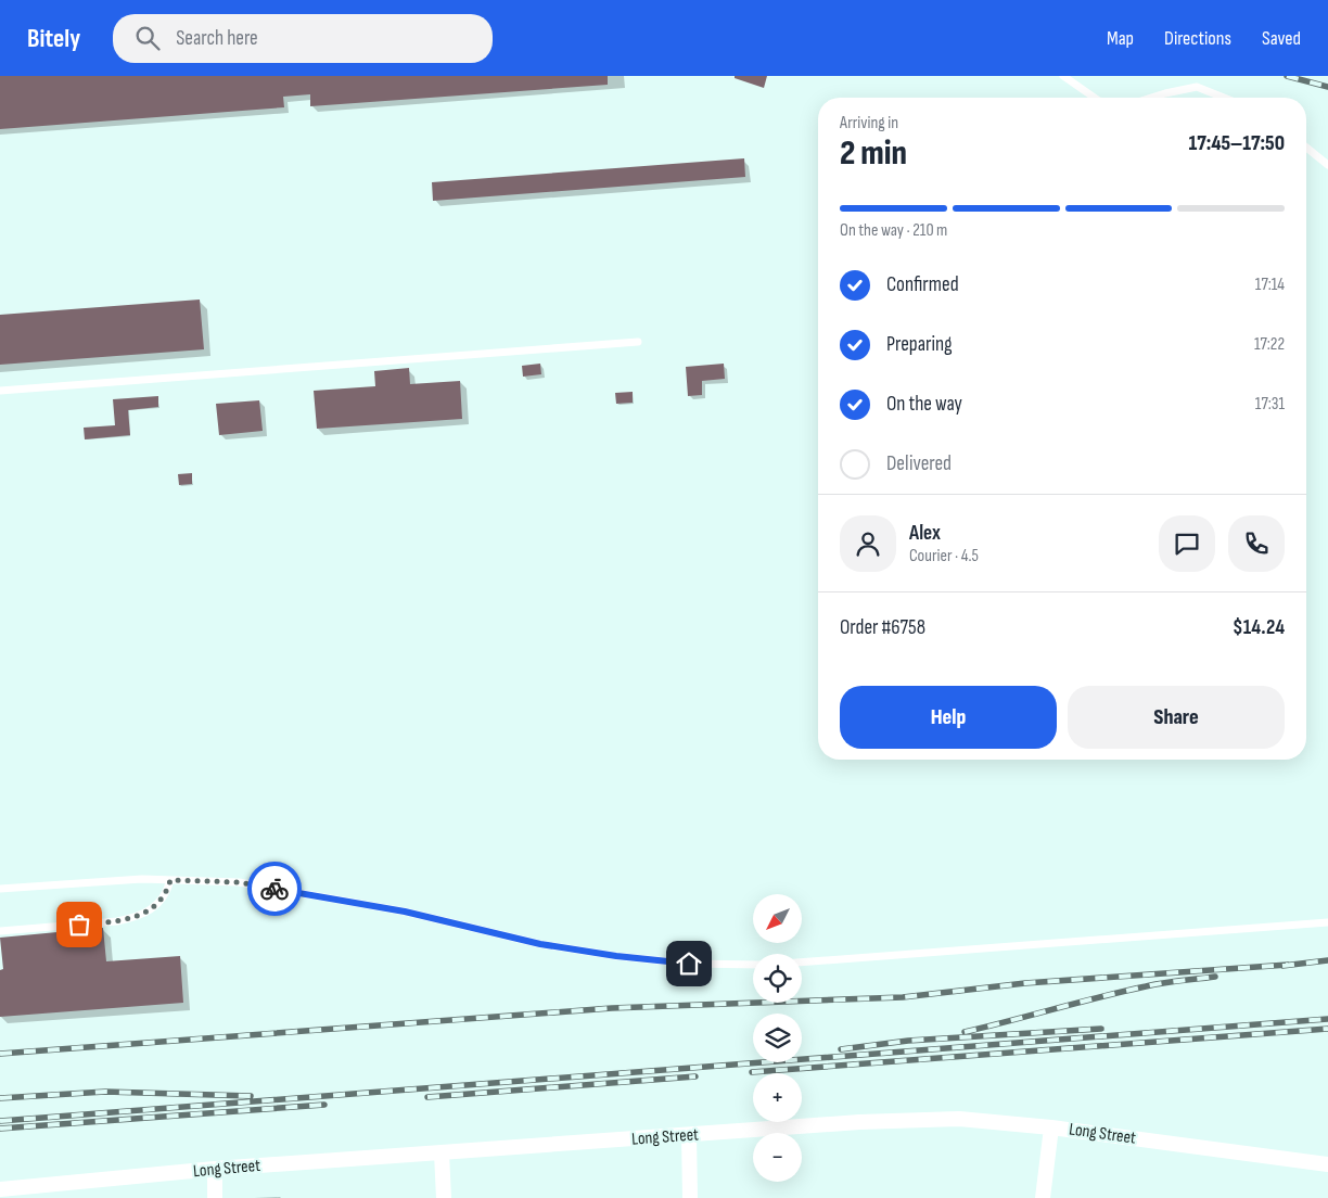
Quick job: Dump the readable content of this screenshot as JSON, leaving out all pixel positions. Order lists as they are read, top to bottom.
{
  "streets": {
    "street": ["Long Street"]
  },
  "north": "bottom left",
  "page": {
    "header": "Bitely",
    "search": "Search here",
    "nav": ["Map", "Directions", "Saved"],
    "heading": ["2 min", "Arriving in", "17:45–17:50"],
    "panel": [
      "Alex",
      "Courier · 4.5",
      "Order #6758",
      "$14.24"
    ],
    "bar": "On the way · 210 m",
    "list": [
      ["Confirmed", "17:14"],
      ["Preparing", "17:22"],
      ["On the way", "17:31"],
      "Delivered"
    ],
    "buttons": ["Help", "Share"],
    "map_buttons": ["+", "−"]
  }
}
